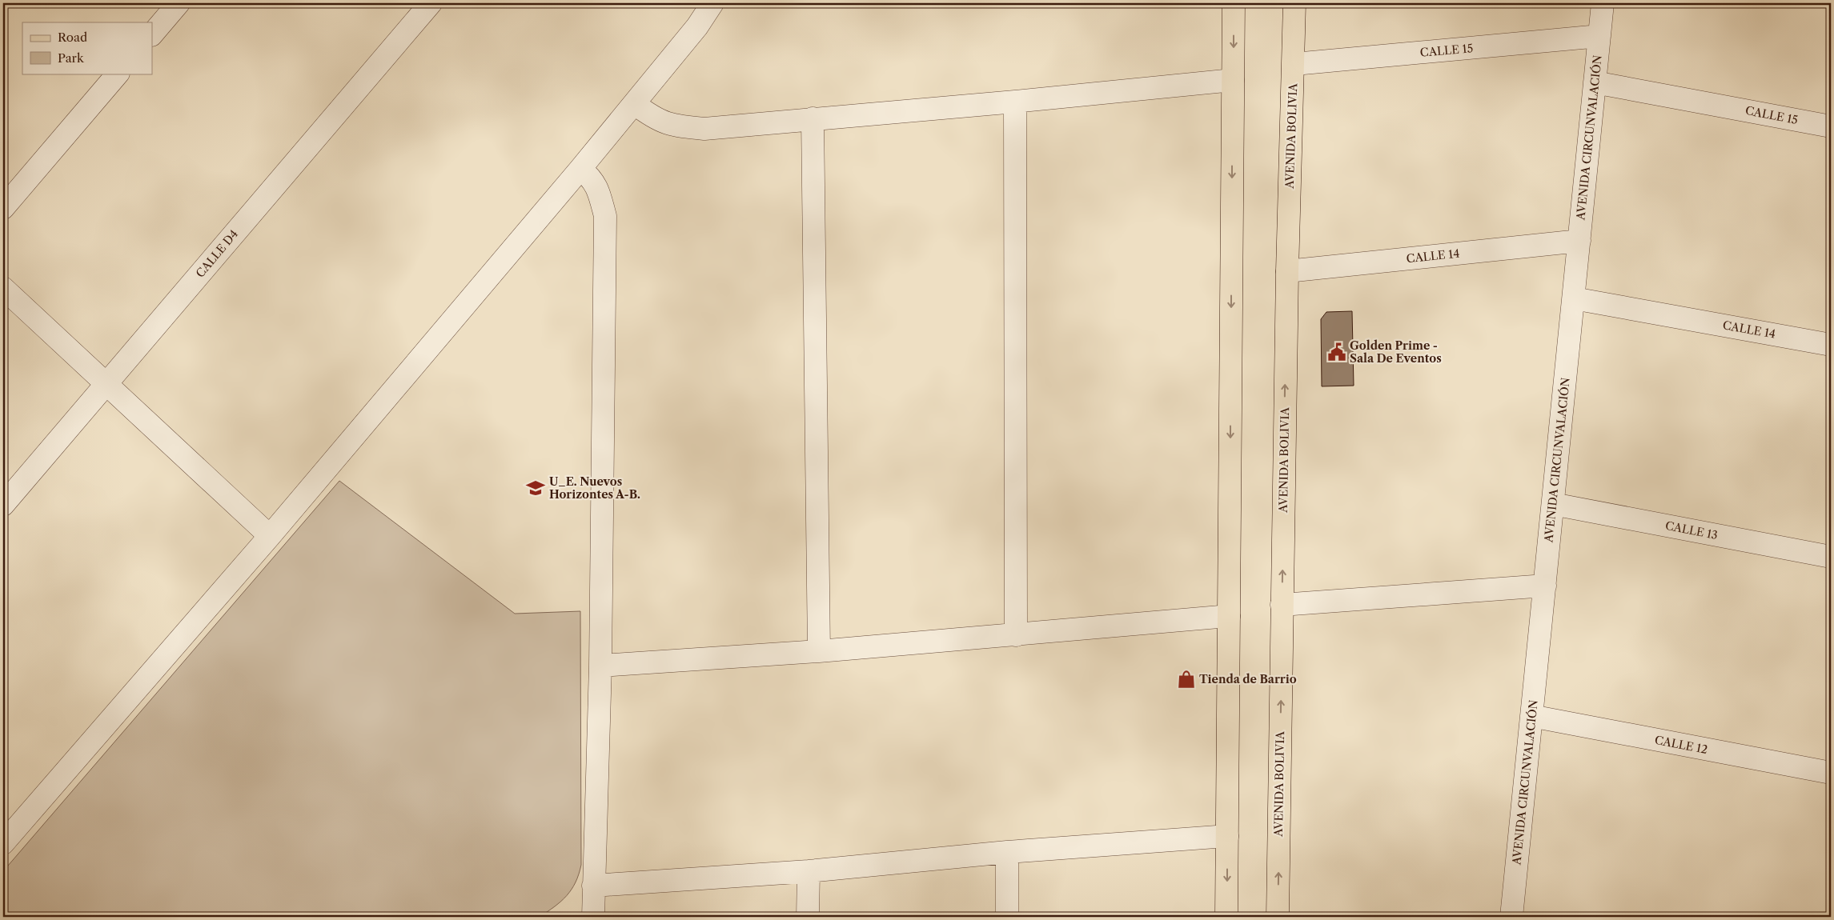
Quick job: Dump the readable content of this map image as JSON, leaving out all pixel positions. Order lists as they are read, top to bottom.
{
  "streets": {
    "main road": ["AVENIDA BOLIVIA"],
    "street": [
      "CALLE 15",
      "AVENIDA CIRCUNVALACIÓN",
      "CALLE D4",
      "CALLE 14",
      "CALLE 13",
      "CALLE 12"
    ]
  },
  "crossings": [
    ["CALLE 15", "AVENIDA BOLIVIA"],
    ["CALLE 15", "AVENIDA CIRCUNVALACIÓN"],
    ["AVENIDA BOLIVIA", "CALLE 14"],
    ["AVENIDA CIRCUNVALACIÓN", "CALLE 14"],
    ["AVENIDA CIRCUNVALACIÓN", "CALLE 13"],
    ["AVENIDA CIRCUNVALACIÓN", "CALLE 12"]
  ],
  "places": {
    "public building": ["Golden Prime - Sala De Eventos"],
    "school or university": ["U_E. Nuevos Horizontes A-B."],
    "shop": ["Tienda de Barrio"]
  },
  "legend": ["Road", "Park"]
}
